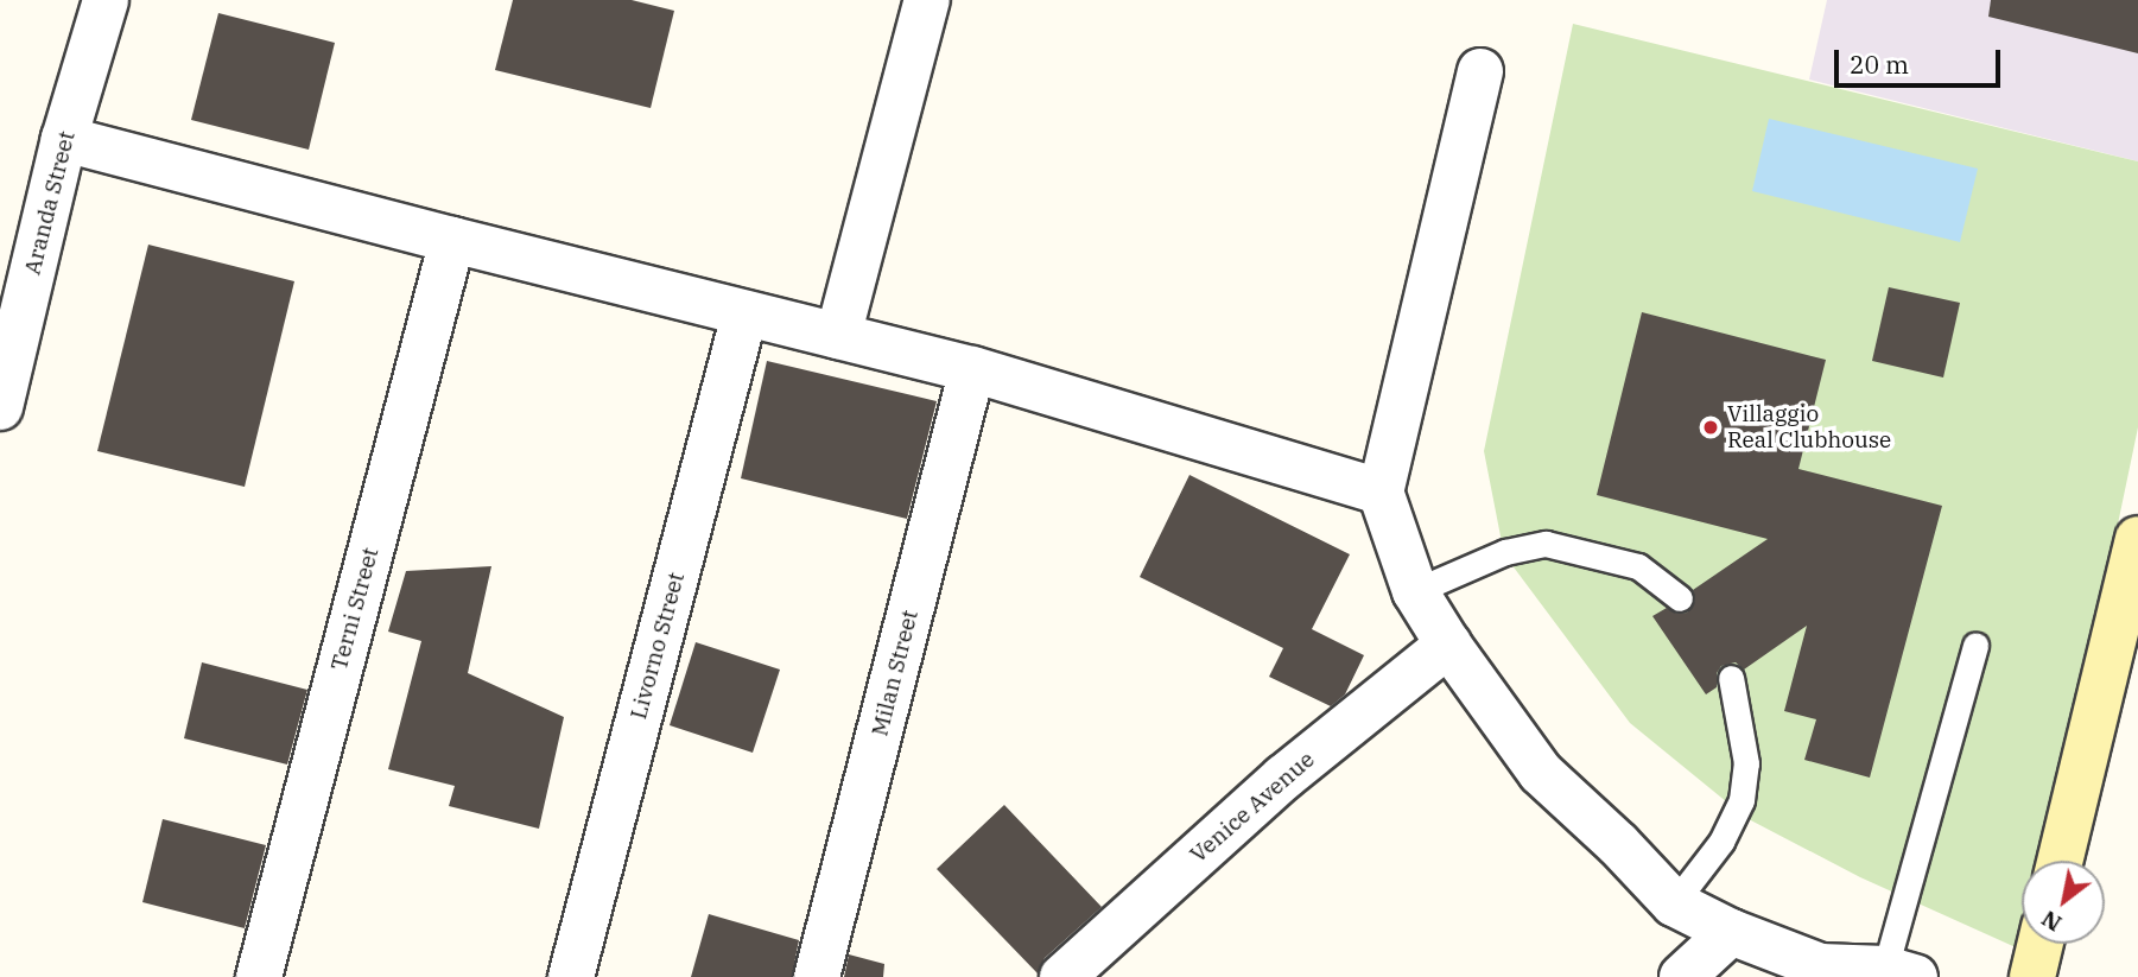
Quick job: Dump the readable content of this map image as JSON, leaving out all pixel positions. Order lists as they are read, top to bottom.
{
  "streets": {
    "street": [
      "Aranda Street",
      "Terni Street",
      "Livorno Street",
      "Milan Street",
      "Venice Avenue"
    ]
  },
  "places": ["Villaggio Real Clubhouse"],
  "scale_bar": "20 m",
  "north": "bottom left"
}
